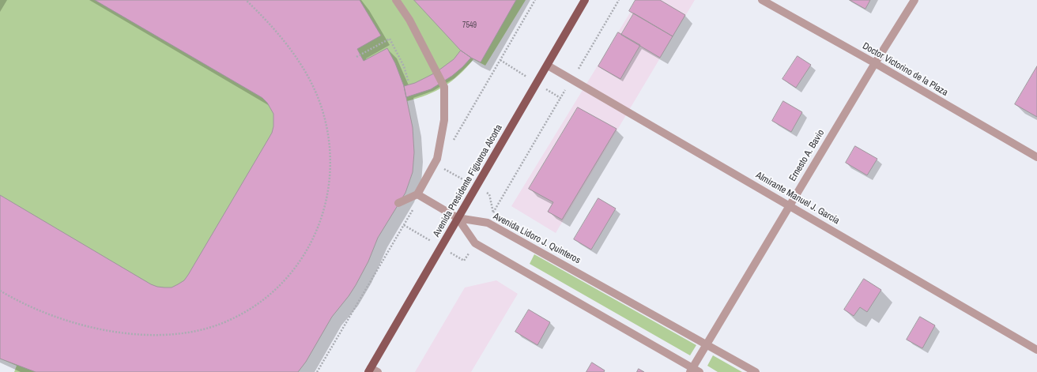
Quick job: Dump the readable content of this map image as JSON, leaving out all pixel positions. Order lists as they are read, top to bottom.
{
  "streets": {
    "main road": ["Avenida Presidente Figueroa Alcorta"],
    "street": [
      "Doctor Victorino de la Plaza",
      "Ernesto A. Bavio",
      "Almirante Manuel J. García",
      "Avenida Lidoro J. Quinteros"
    ]
  },
  "crossings": [
    ["Doctor Victorino de la Plaza", "Ernesto A. Bavio"],
    ["Ernesto A. Bavio", "Almirante Manuel J. García"],
    ["Ernesto A. Bavio", "Avenida Lidoro J. Quinteros"],
    ["Avenida Presidente Figueroa Alcorta", "Almirante Manuel J. García"],
    ["Avenida Presidente Figueroa Alcorta", "Avenida Lidoro J. Quinteros"]
  ],
  "house_numbers": ["7549"]
}
